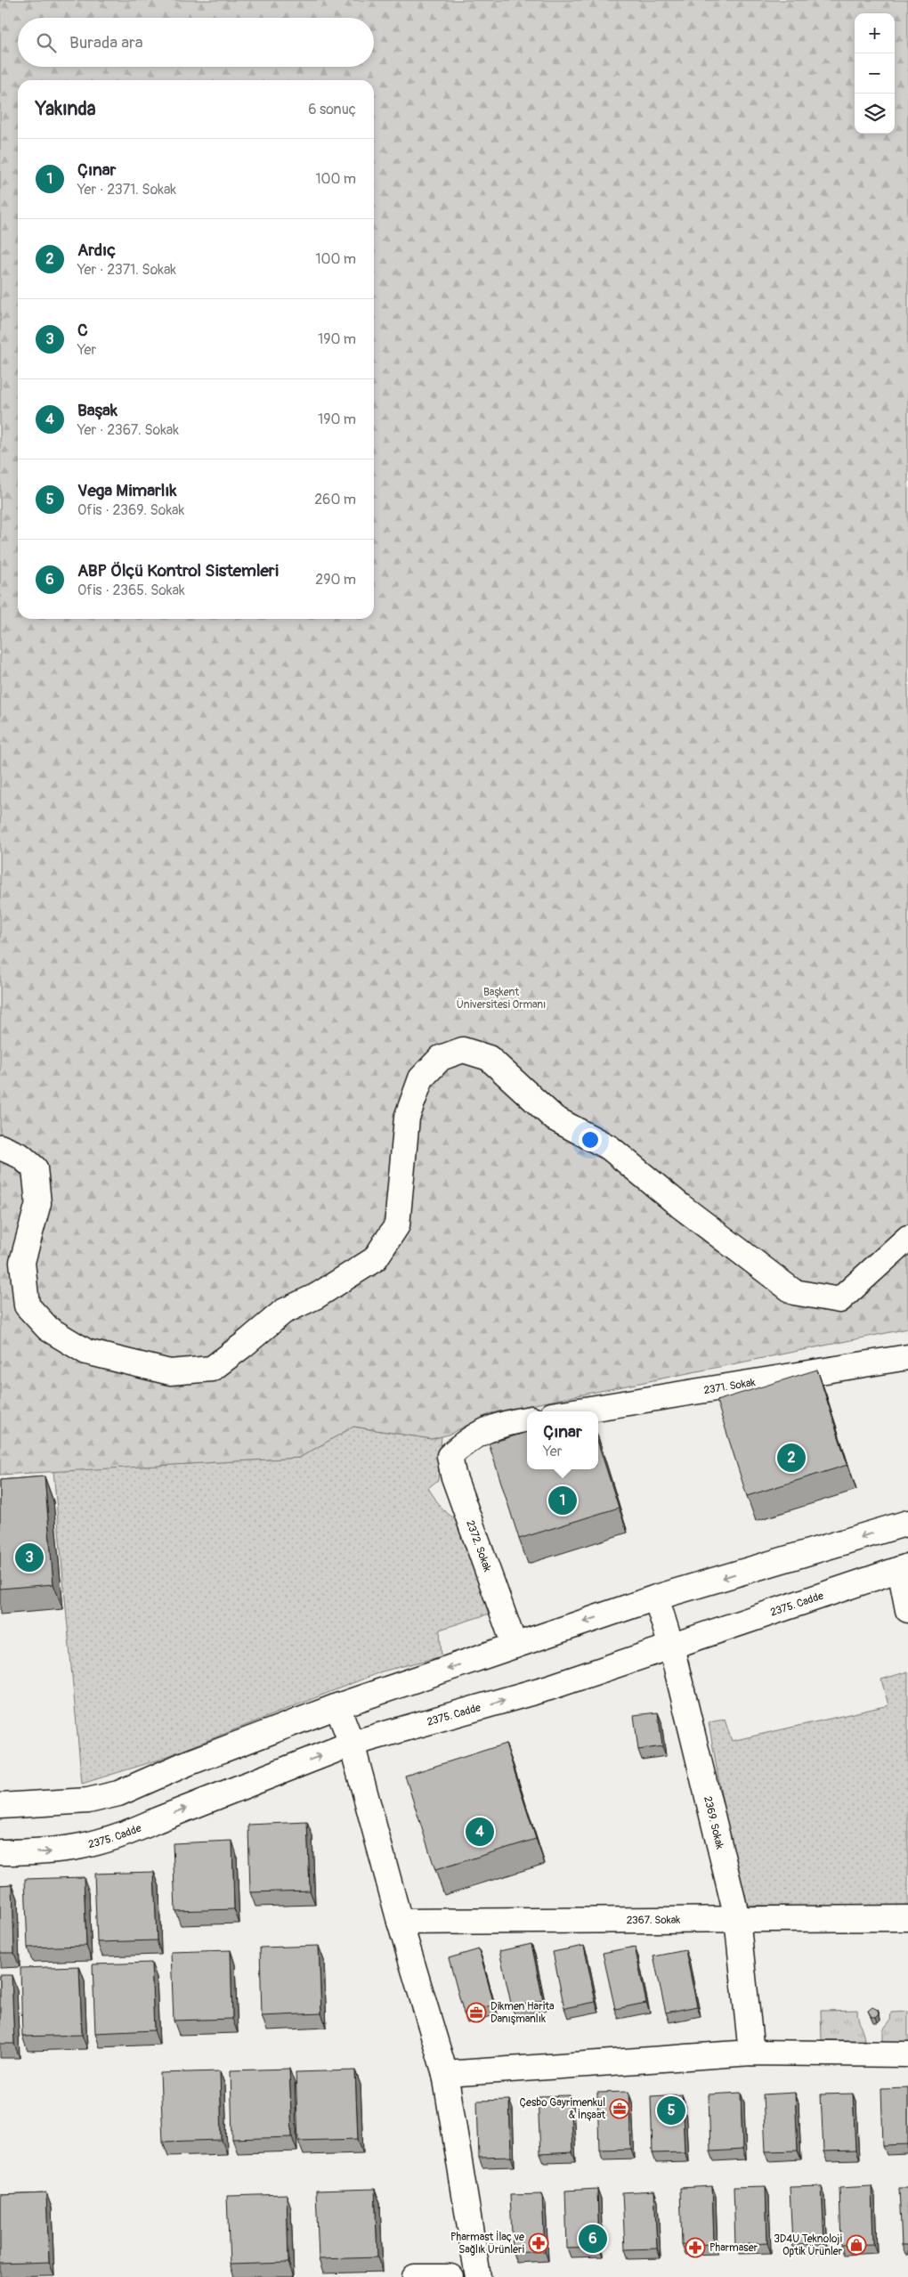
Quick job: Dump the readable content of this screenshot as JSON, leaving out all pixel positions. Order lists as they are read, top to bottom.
{
  "streets": {
    "street": [
      "2371. Sokak",
      "2372. Sokak",
      "2375. Cadde",
      "2369. Sokak",
      "2367. Sokak"
    ]
  },
  "crossings": [
    ["2375. Cadde", "2369. Sokak"],
    ["2369. Sokak", "2367. Sokak"]
  ],
  "parks": ["Başkent Üniversitesi Ormanı"],
  "places": {
    "office": ["Dikmen Harita Danışmanlık", "Çesbo Gayrimenkul & İnşaat"],
    "pharmacy": ["Pharmast İlaç ve Sağlık Ürünleri", "Pharmaser"],
    "shop": ["3D4U Teknoloji Optik Ürünler"]
  },
  "page": {
    "map_buttons": ["+", "−"],
    "search": "Burada ara",
    "heading": ["Yakında", "6 sonuç"],
    "list": [
      {
        "mark": "1",
        "name": "Çınar",
        "note": "Yer · 2371. Sokak",
        "value": "100 m"
      },
      {
        "mark": "2",
        "name": "Ardıç",
        "note": "Yer · 2371. Sokak",
        "value": "100 m"
      },
      {
        "mark": "3",
        "name": "C",
        "note": "Yer",
        "value": "190 m"
      },
      {
        "mark": "4",
        "name": "Başak",
        "note": "Yer · 2367. Sokak",
        "value": "190 m"
      },
      {
        "mark": "5",
        "name": "Vega Mimarlık",
        "note": "Ofis · 2369. Sokak",
        "value": "260 m"
      },
      {
        "mark": "6",
        "name": "ABP Ölçü Kontrol Sistemleri",
        "note": "Ofis · 2365. Sokak",
        "value": "290 m"
      }
    ],
    "popup": ["Çınar", "Yer"],
    "pins": [
      "2",
      "1",
      "3",
      "4",
      "5",
      "6"
    ]
  }
}
